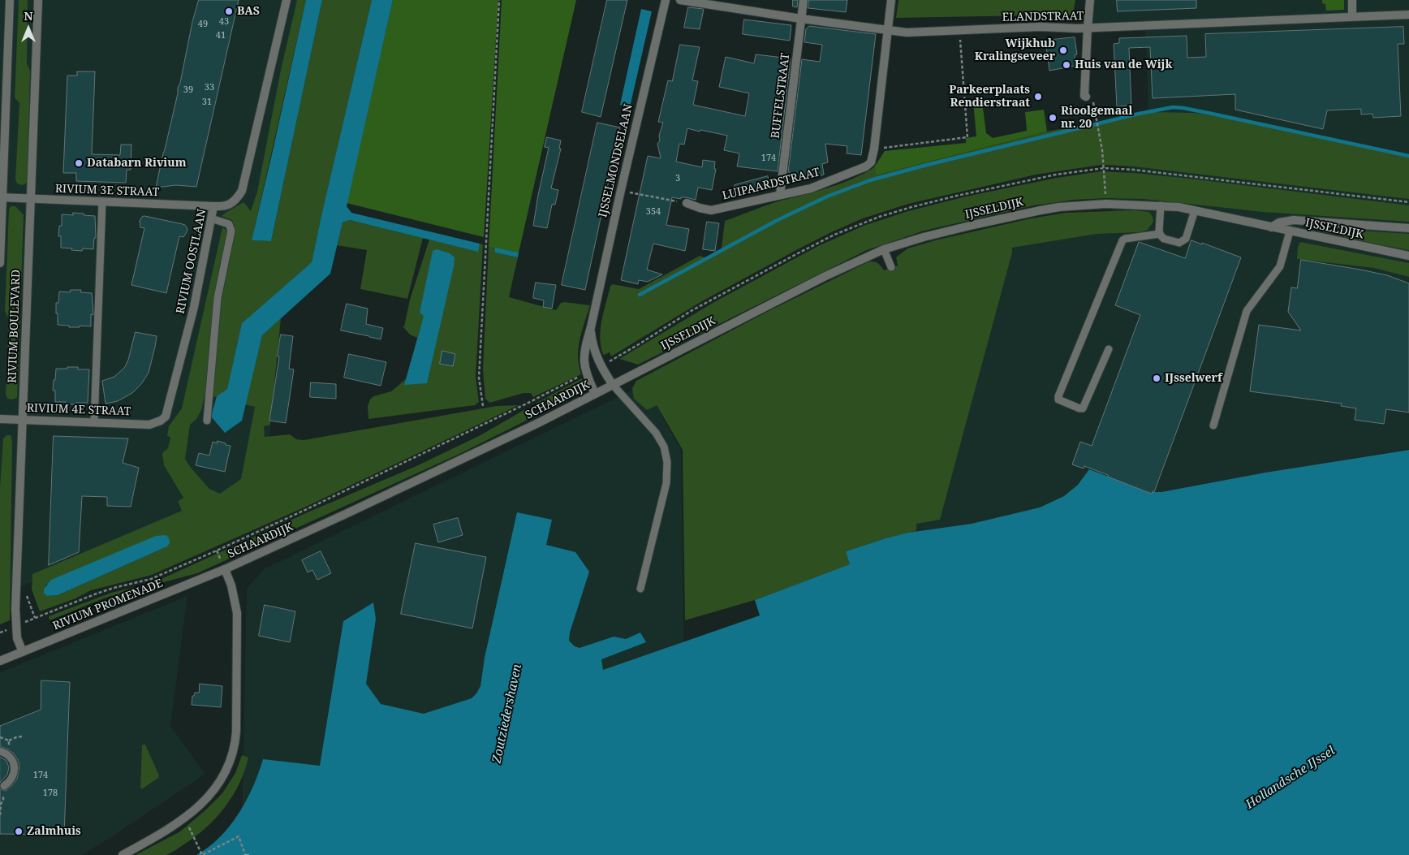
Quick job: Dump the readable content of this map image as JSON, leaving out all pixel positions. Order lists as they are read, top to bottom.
{
  "streets": {
    "street": [
      "ELANDSTRAAT",
      "BUFFELSTRAAT",
      "IJSSELMONDSELAAN",
      "LUIPAARDSTRAAT",
      "RIVIUM 3E STRAAT",
      "IJSSELDIJK",
      "RIVIUM OOSTLAAN",
      "RIVIUM BOULEVARD",
      "SCHAARDIJK",
      "RIVIUM 4E STRAAT",
      "RIVIUM PROMENADE"
    ]
  },
  "crossings": [
    ["ELANDSTRAAT", "BUFFELSTRAAT"],
    ["ELANDSTRAAT", "LUIPAARDSTRAAT"],
    ["BUFFELSTRAAT", "LUIPAARDSTRAAT"],
    ["IJSSELMONDSELAAN", "IJSSELDIJK"],
    ["IJSSELMONDSELAAN", "SCHAARDIJK"],
    ["RIVIUM 3E STRAAT", "RIVIUM OOSTLAAN"],
    ["RIVIUM 3E STRAAT", "RIVIUM BOULEVARD"],
    ["IJSSELDIJK", "SCHAARDIJK"],
    ["RIVIUM OOSTLAAN", "RIVIUM 4E STRAAT"],
    ["RIVIUM BOULEVARD", "RIVIUM 4E STRAAT"],
    ["RIVIUM BOULEVARD", "RIVIUM PROMENADE"],
    ["SCHAARDIJK", "RIVIUM PROMENADE"]
  ],
  "water": ["Zoutziedershaven", "Hollandsche IJssel"],
  "places": [
    "BAS",
    "Wijkhub Kralingseveer",
    "Huis van de Wijk",
    "Parkeerplaats Rendierstraat",
    "Rioolgemaal nr. 20",
    "Databarn Rivium",
    "IJsselwerf",
    "Zalmhuis"
  ],
  "house_numbers": [
    "43",
    "49",
    "41",
    "33",
    "39",
    "31",
    "174",
    "3",
    "354",
    "174",
    "178"
  ],
  "north": "top"
}
